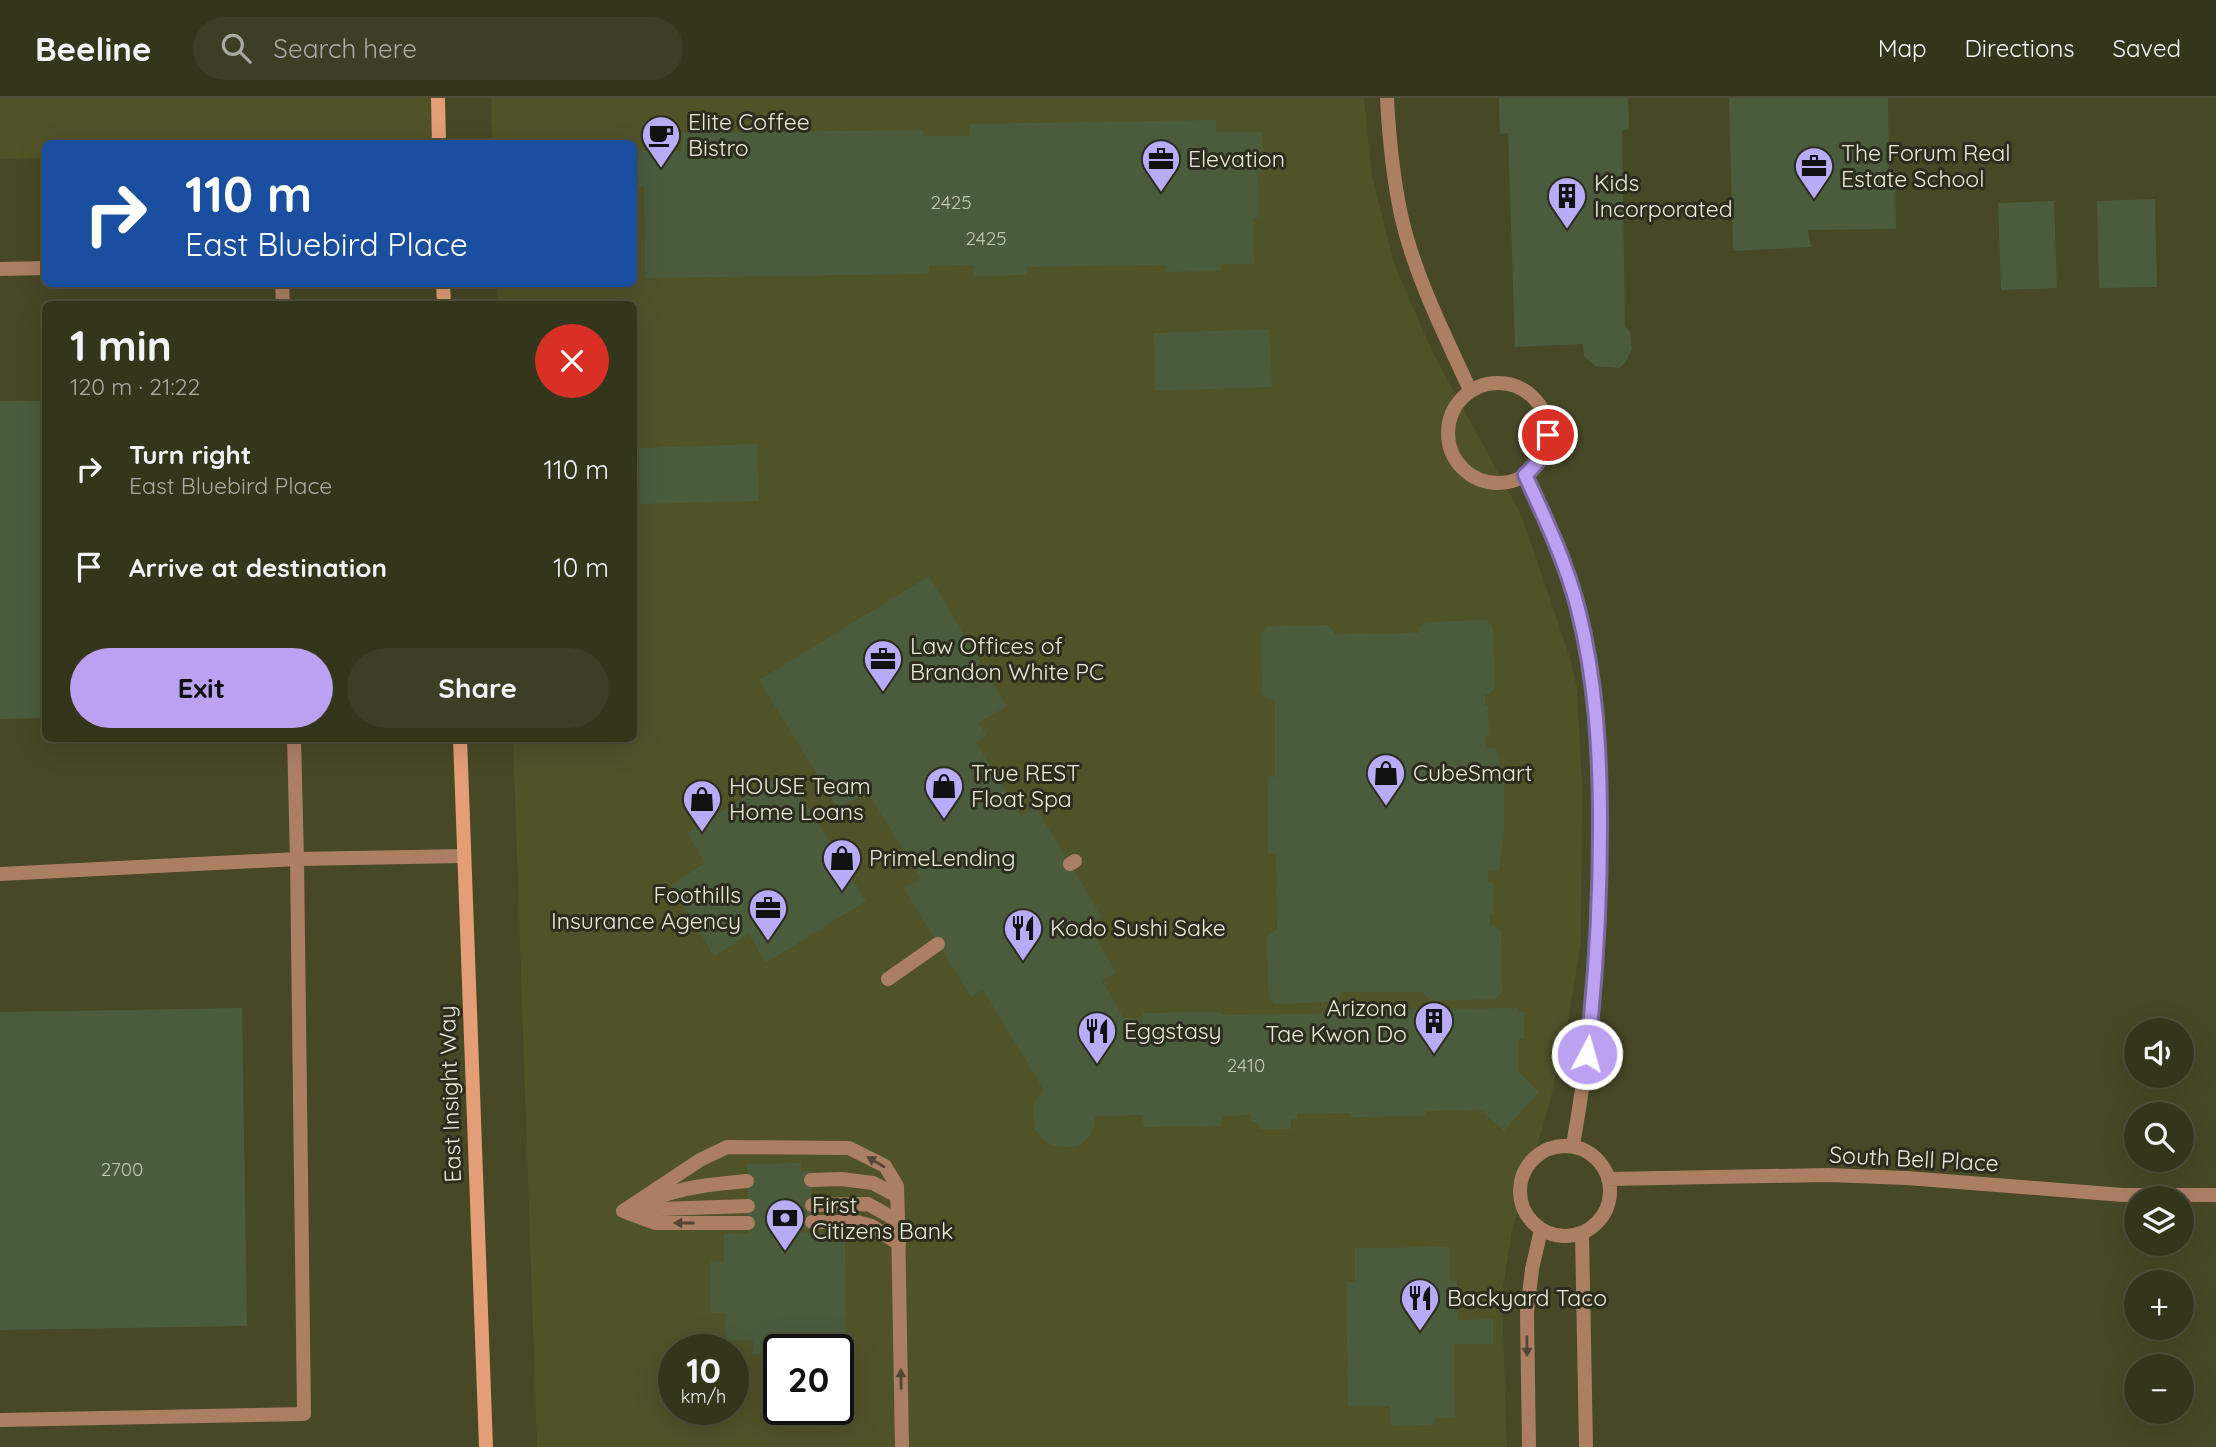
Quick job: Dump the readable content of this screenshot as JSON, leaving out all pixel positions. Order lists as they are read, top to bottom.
{
  "streets": {
    "street": ["East Insight Way"],
    "lane": ["South Bell Place"]
  },
  "places": {
    "cafe": ["Elite Coffee Bistro"],
    "office": [
      "Elevation",
      "The Forum Real Estate School",
      "Law Offices of Brandon White PC",
      "Foothills Insurance Agency"
    ],
    "building": ["Kids Incorporated", "Arizona Tae Kwon Do"],
    "shop": [
      "CubeSmart",
      "True REST Float Spa",
      "HOUSE Team Home Loans",
      "PrimeLending"
    ],
    "restaurant": ["Kodo Sushi Sake", "Eggstasy", "Backyard Taco"],
    "bank": ["First Citizens Bank"]
  },
  "house_numbers": [
    "2425",
    "2425",
    "2410",
    "2700"
  ],
  "page": {
    "header": "Beeline",
    "search": "Search here",
    "nav": ["Map", "Directions", "Saved"],
    "turn": ["110 m", "East Bluebird Place"],
    "heading": ["1 min", "120 m · 21:22"],
    "list": [
      {
        "name": "Turn right",
        "note": "East Bluebird Place",
        "value": "110 m"
      },
      {
        "name": "Arrive at destination",
        "value": "10 m"
      }
    ],
    "buttons": ["Exit", "Share"],
    "map_buttons": ["+", "−"],
    "speed": "10 km/h",
    "limit": "20"
  }
}
